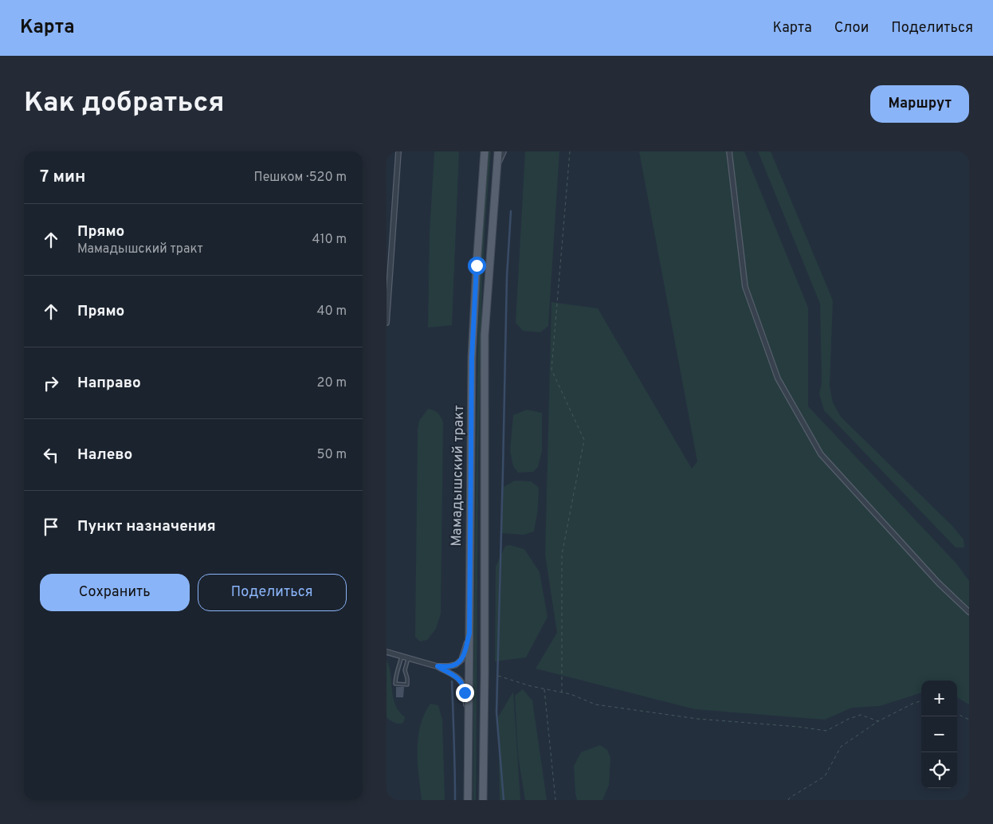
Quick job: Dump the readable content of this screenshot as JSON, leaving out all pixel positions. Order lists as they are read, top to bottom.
{
  "streets": {
    "main road": ["Мамадышский тракт"]
  },
  "page": {
    "header": "Карта",
    "nav": ["Карта", "Слои", "Поделиться"],
    "buttons": [
      "Маршрут",
      ["Сохранить", "Поделиться"]
    ],
    "title": "Как добраться",
    "heading": ["7 мин", "Пешком · 520 m"],
    "list": [
      ["Прямо", "Мамадышский тракт", "410 m"],
      ["Прямо", "40 m"],
      ["Направо", "20 m"],
      ["Налево", "50 m"],
      "Пункт назначения"
    ],
    "map_buttons": ["+", "−"]
  }
}
